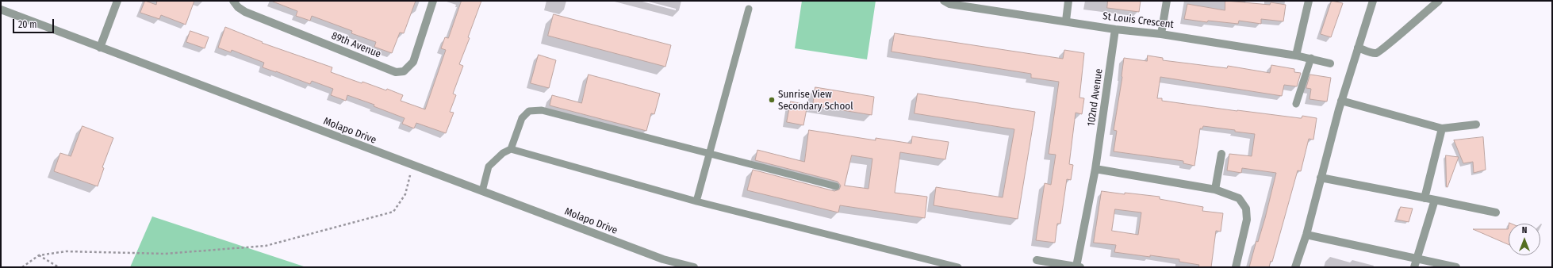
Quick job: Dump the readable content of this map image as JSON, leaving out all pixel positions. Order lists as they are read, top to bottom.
{
  "streets": {
    "street": [
      "St Louis Crescent",
      "89th Avenue",
      "102nd Avenue",
      "Molapo Drive"
    ]
  },
  "crossings": [
    ["St Louis Crescent", "102nd Avenue"]
  ],
  "places": ["Sunrise View Secondary School"],
  "scale_bar": "20 m",
  "north": "top"
}
